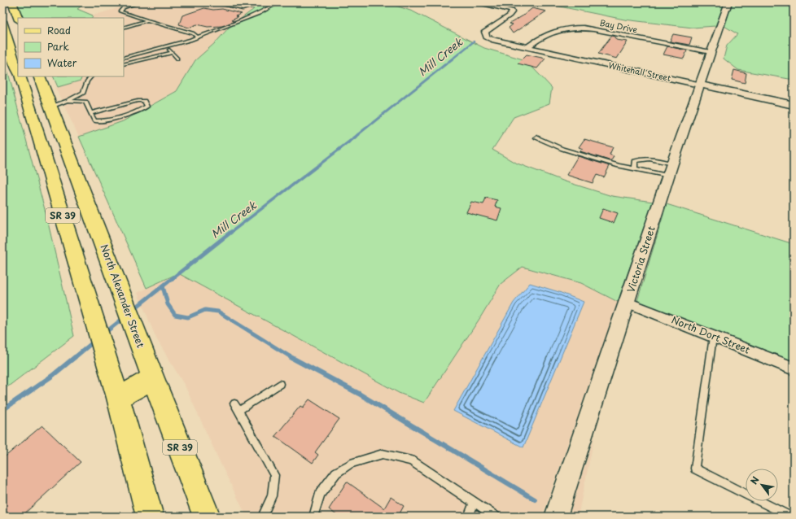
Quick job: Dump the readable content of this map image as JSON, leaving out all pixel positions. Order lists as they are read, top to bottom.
{
  "streets": {
    "main road": ["SR 39", "North Alexander Street"],
    "street": [
      "Bay Drive",
      "Whitehall Street",
      "Victoria Street",
      "North Dort Street"
    ]
  },
  "crossings": [
    ["Bay Drive", "Whitehall Street"],
    ["Bay Drive", "Victoria Street"],
    ["Whitehall Street", "Victoria Street"],
    ["Victoria Street", "North Dort Street"]
  ],
  "water": ["Mill Creek"],
  "legend": ["Road", "Park", "Water"],
  "north": "top left"
}
